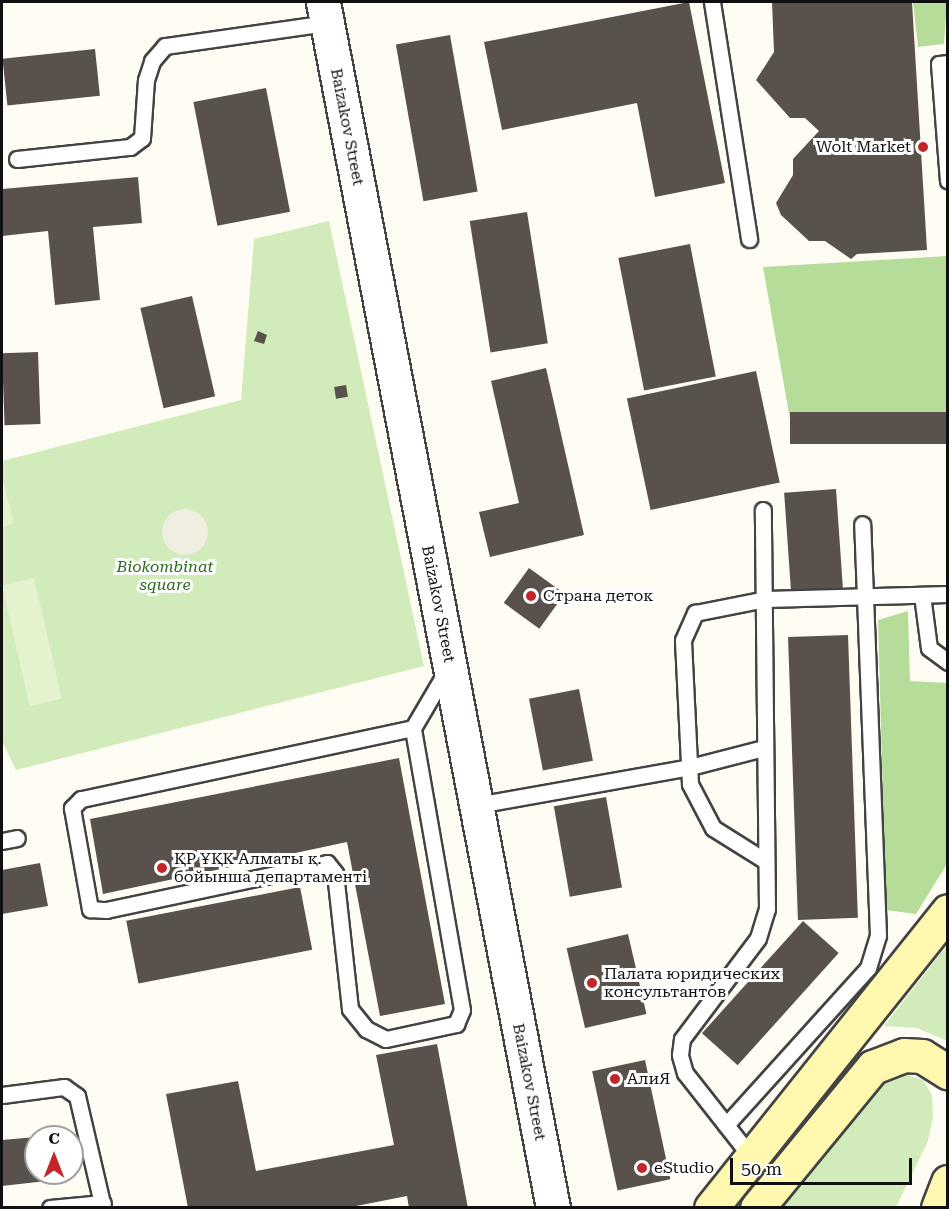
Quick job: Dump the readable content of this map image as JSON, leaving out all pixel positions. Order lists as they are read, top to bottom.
{
  "streets": {
    "street": ["Baizakov Street"]
  },
  "parks": ["Biokombinat square"],
  "places": [
    "Wolt Market",
    "Страна деток",
    "ҚР ҰҚК Алматы қ. бойынша департаменті",
    "Палата юридических консультантов",
    "АлиЯ",
    "eStudio"
  ],
  "scale_bar": "50 m",
  "north": "top"
}
